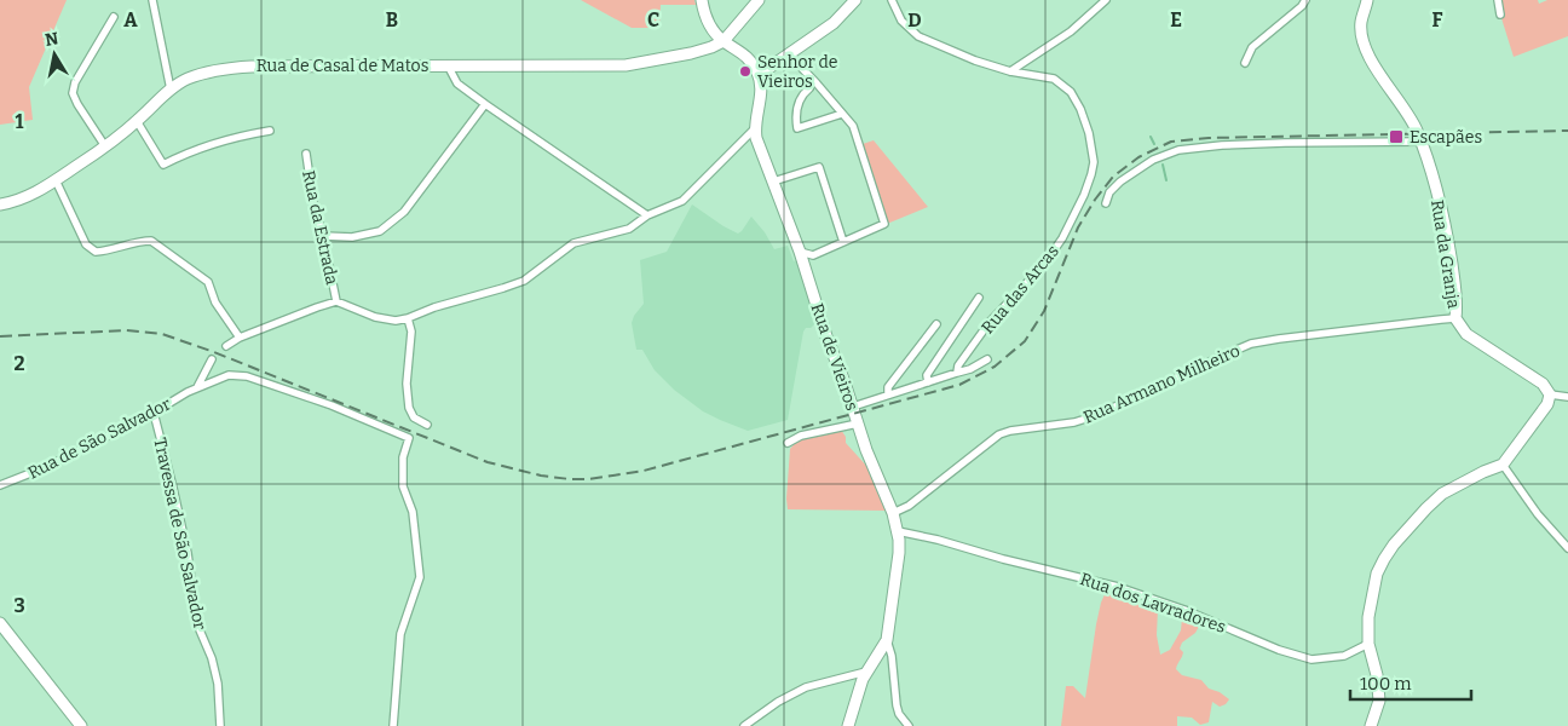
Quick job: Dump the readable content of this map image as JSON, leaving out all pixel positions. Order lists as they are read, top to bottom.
{
  "streets": {
    "street": [
      "Rua de Casal de Matos",
      "Rua da Estrada",
      "Rua da Granja",
      "Rua das Arcas",
      "Rua de Vieiros",
      "Rua Armano Milheiro",
      "Rua de São Salvador",
      "Travessa de São Salvador",
      "Rua dos Lavradores"
    ]
  },
  "crossings": [
    ["Rua da Granja", "Rua Armano Milheiro"],
    ["Rua de Vieiros", "Rua Armano Milheiro"],
    ["Rua de Vieiros", "Rua dos Lavradores"],
    ["Rua de São Salvador", "Travessa de São Salvador"]
  ],
  "places": {
    "other": ["Senhor de Vieiros"],
    "transit": ["Escapães"]
  },
  "scale_bar": "100 m",
  "north": "top",
  "grid": {
    "columns": [
      "A",
      "B",
      "C",
      "D",
      "E",
      "F"
    ],
    "rows": ["1", "2", "3"]
  }
}
